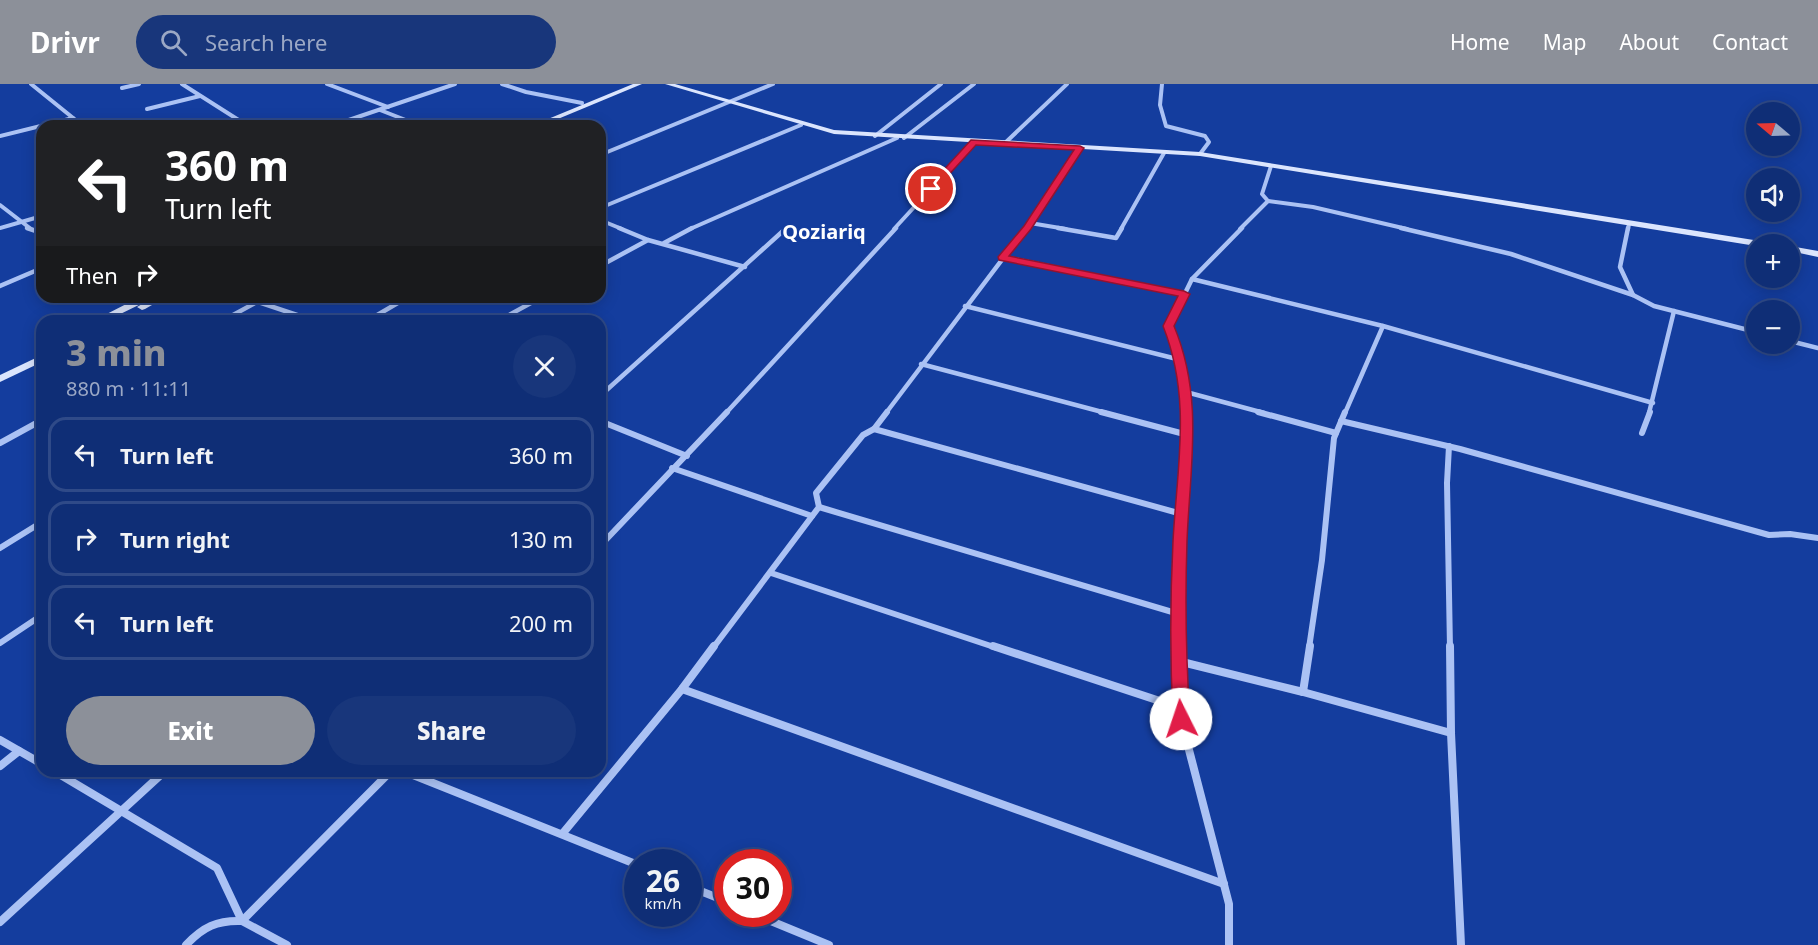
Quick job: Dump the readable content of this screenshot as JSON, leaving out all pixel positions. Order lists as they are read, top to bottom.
{
  "districts": ["Qoziariq"],
  "north": "left",
  "page": {
    "header": "Drivr",
    "search": "Search here",
    "nav": [
      "Home",
      "Map",
      "About",
      "Contact"
    ],
    "map_buttons": ["+", "−"],
    "turn": ["360 m", "Turn left"],
    "then": "Then",
    "heading": ["3 min", "880 m · 11:11"],
    "list": [
      {
        "name": "Turn left",
        "value": "360 m"
      },
      {
        "name": "Turn right",
        "value": "130 m"
      },
      {
        "name": "Turn left",
        "value": "200 m"
      }
    ],
    "buttons": ["Exit", "Share"],
    "speed": "26 km/h",
    "limit": "30"
  }
}
